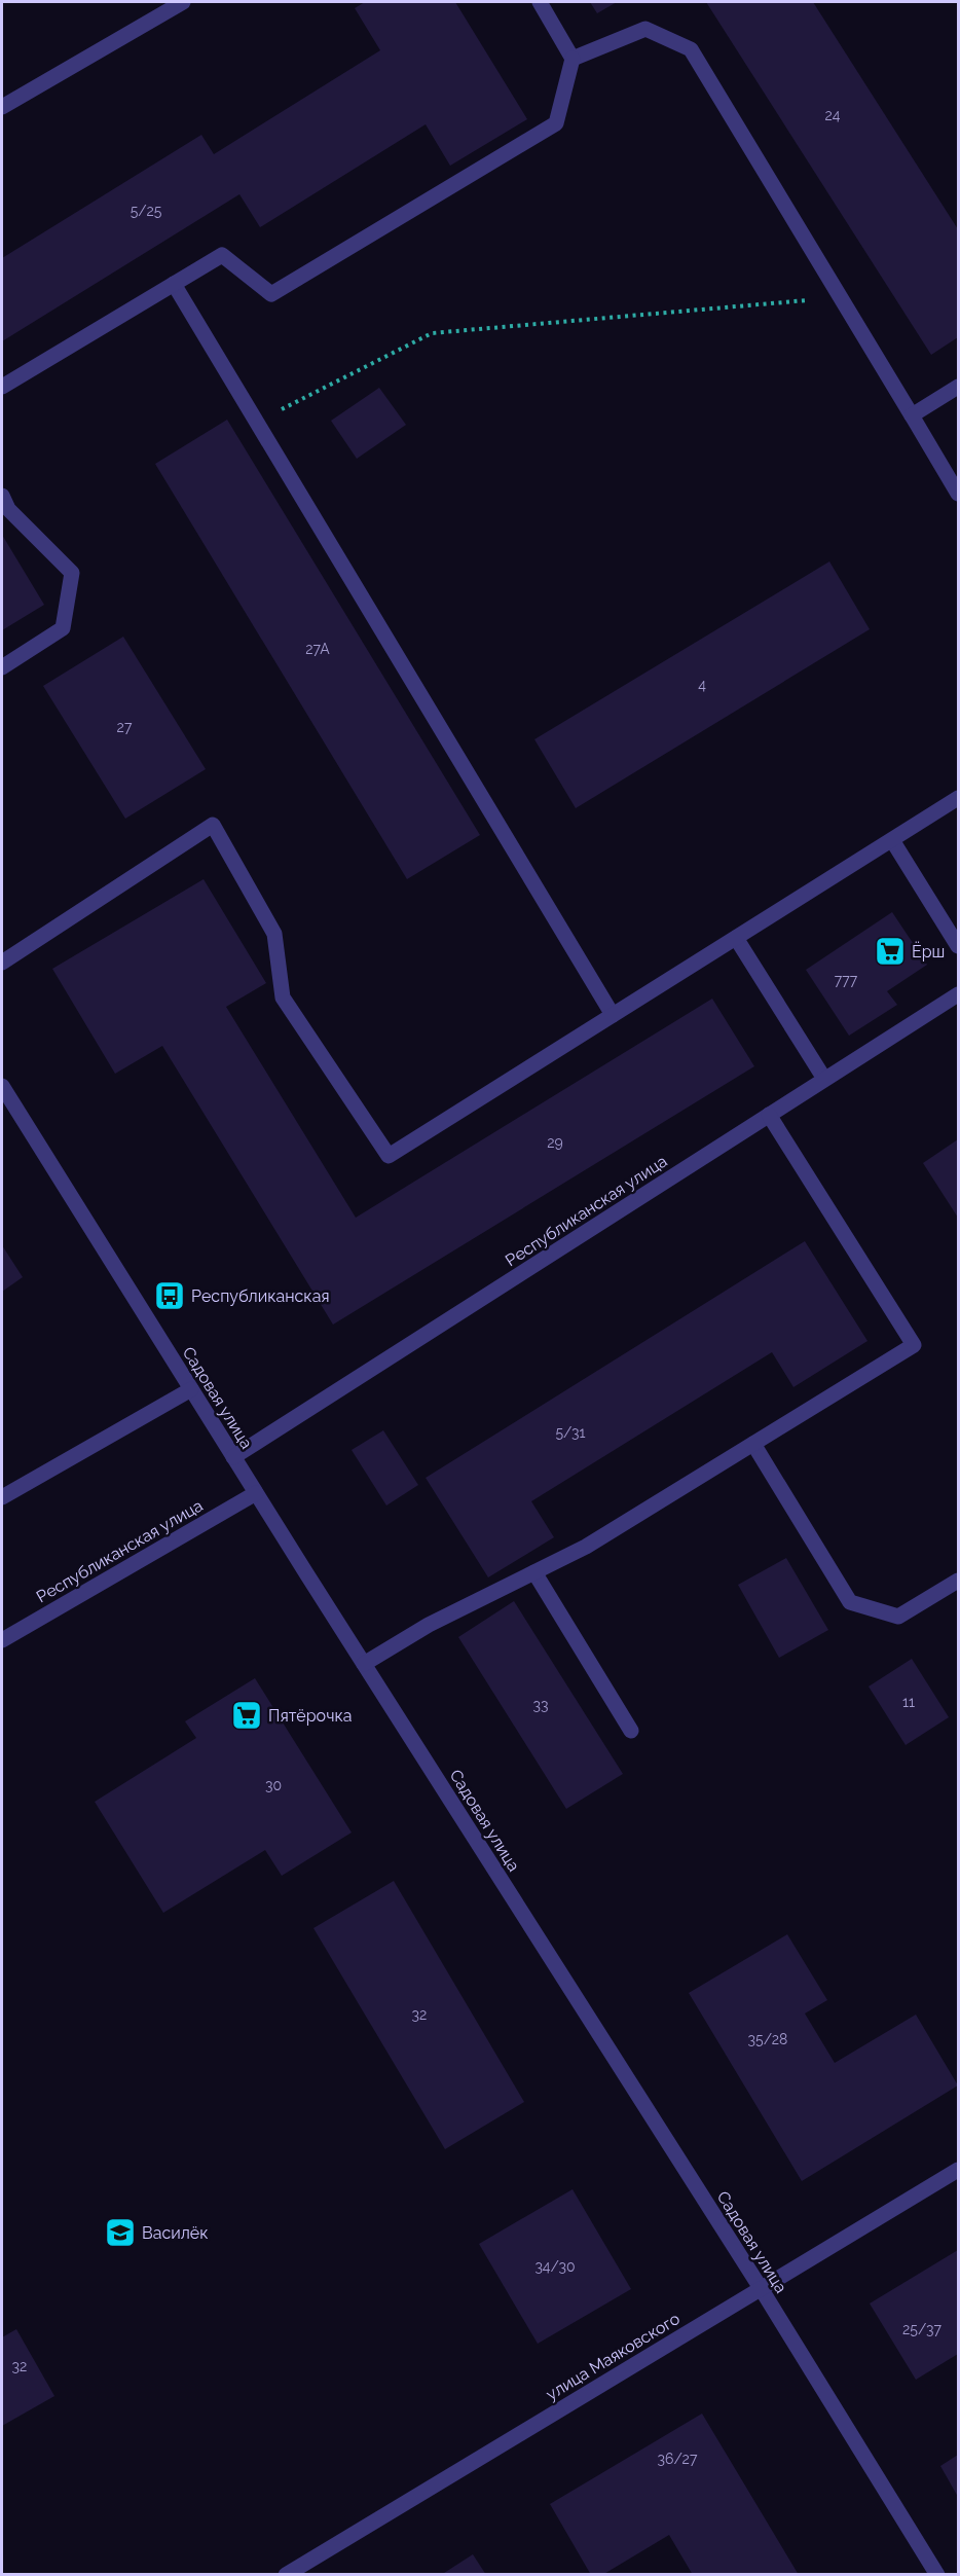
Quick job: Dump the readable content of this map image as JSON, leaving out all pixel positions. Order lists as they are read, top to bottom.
{
  "streets": {
    "street": ["Республиканская улица", "Садовая улица", "улица Маяковского"]
  },
  "crossings": [
    ["Республиканская улица", "Садовая улица"],
    ["Садовая улица", "улица Маяковского"]
  ],
  "places": {
    "supermarket": ["Ёрш", "Пятёрочка"],
    "bus stop": ["Республиканская"],
    "school or university": ["Василёк"]
  },
  "house_numbers": [
    "24",
    "5/25",
    "27А",
    "4",
    "27",
    "777",
    "29",
    "5/31",
    "11",
    "33",
    "30",
    "32",
    "35/28",
    "34/30",
    "25/37",
    "32",
    "36/27"
  ]
}
